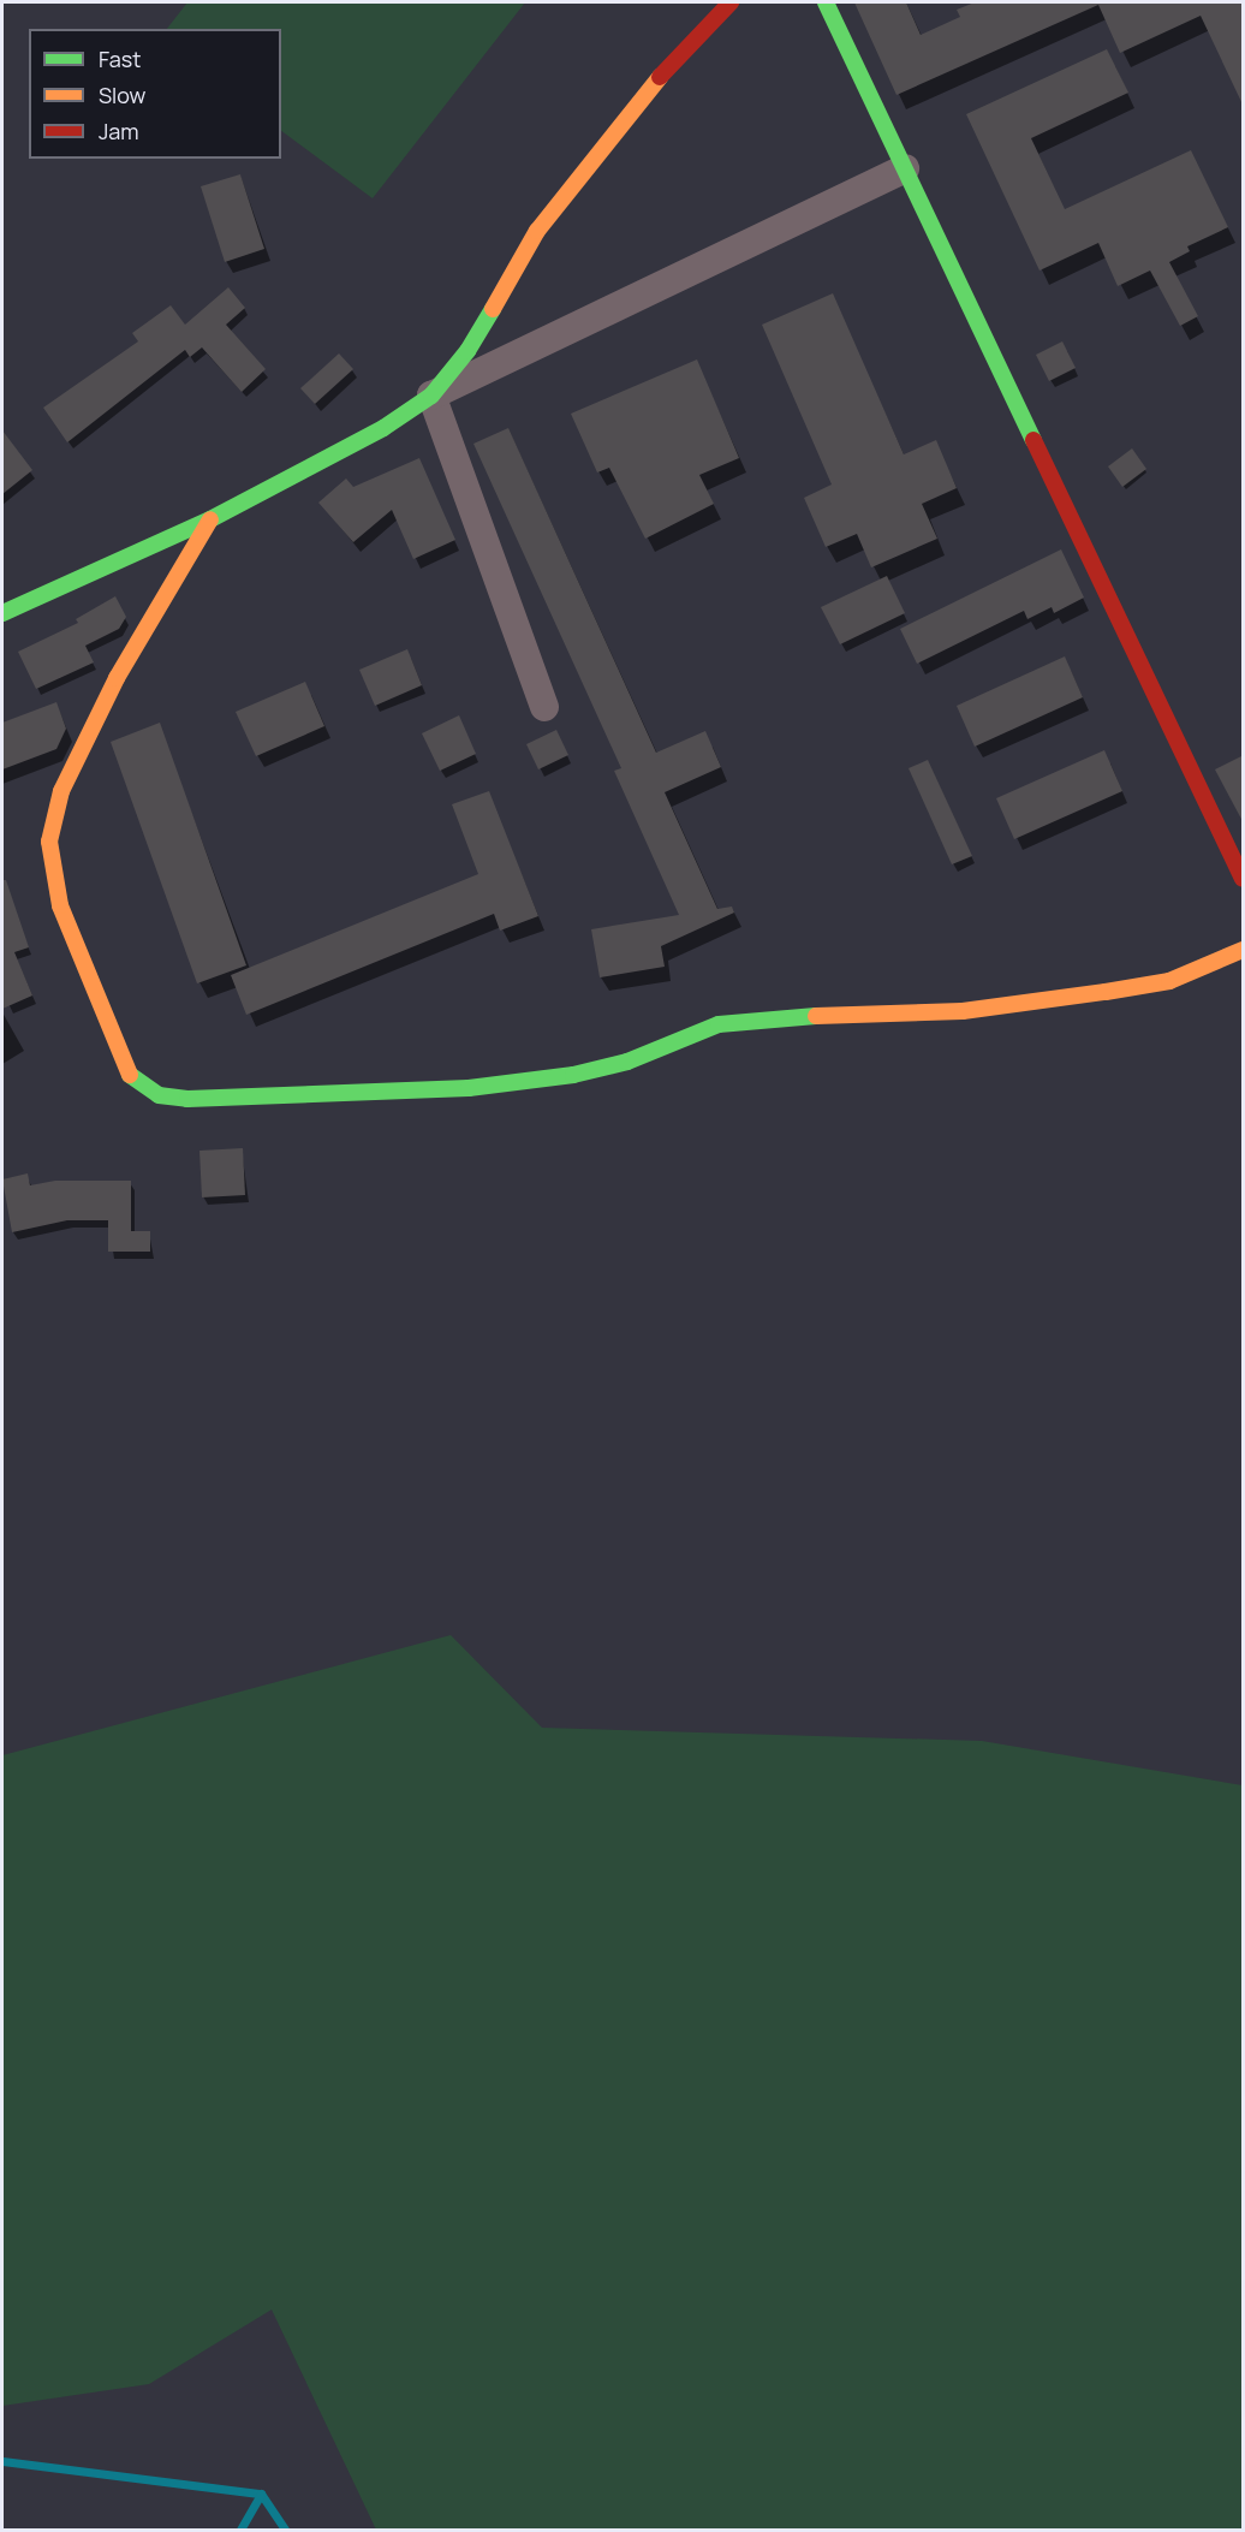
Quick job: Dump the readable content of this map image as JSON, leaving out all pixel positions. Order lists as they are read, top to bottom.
{
  "legend": ["Fast", "Slow", "Jam"]
}
